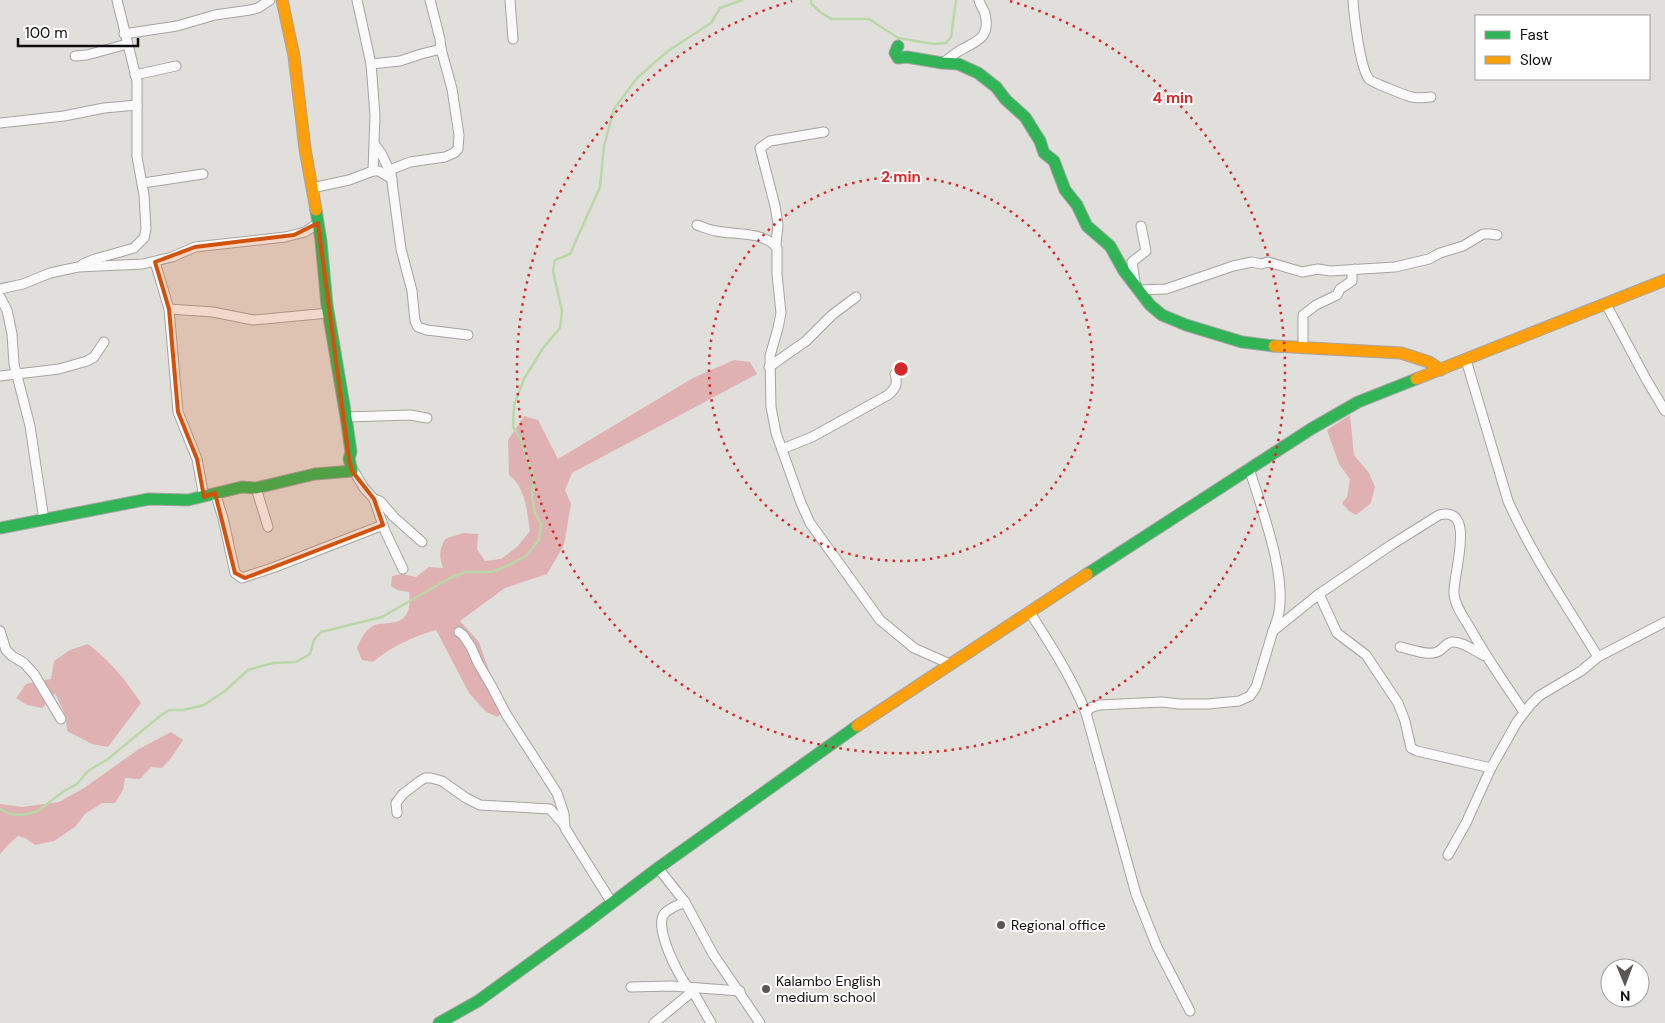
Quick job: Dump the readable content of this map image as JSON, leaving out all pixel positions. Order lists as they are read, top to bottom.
{
  "places": ["Regional office", "Kalambo English medium school"],
  "legend": ["Fast", "Slow"],
  "scale_bar": "100 m",
  "north": "bottom",
  "rings": ["4 min", "2 min"]
}
